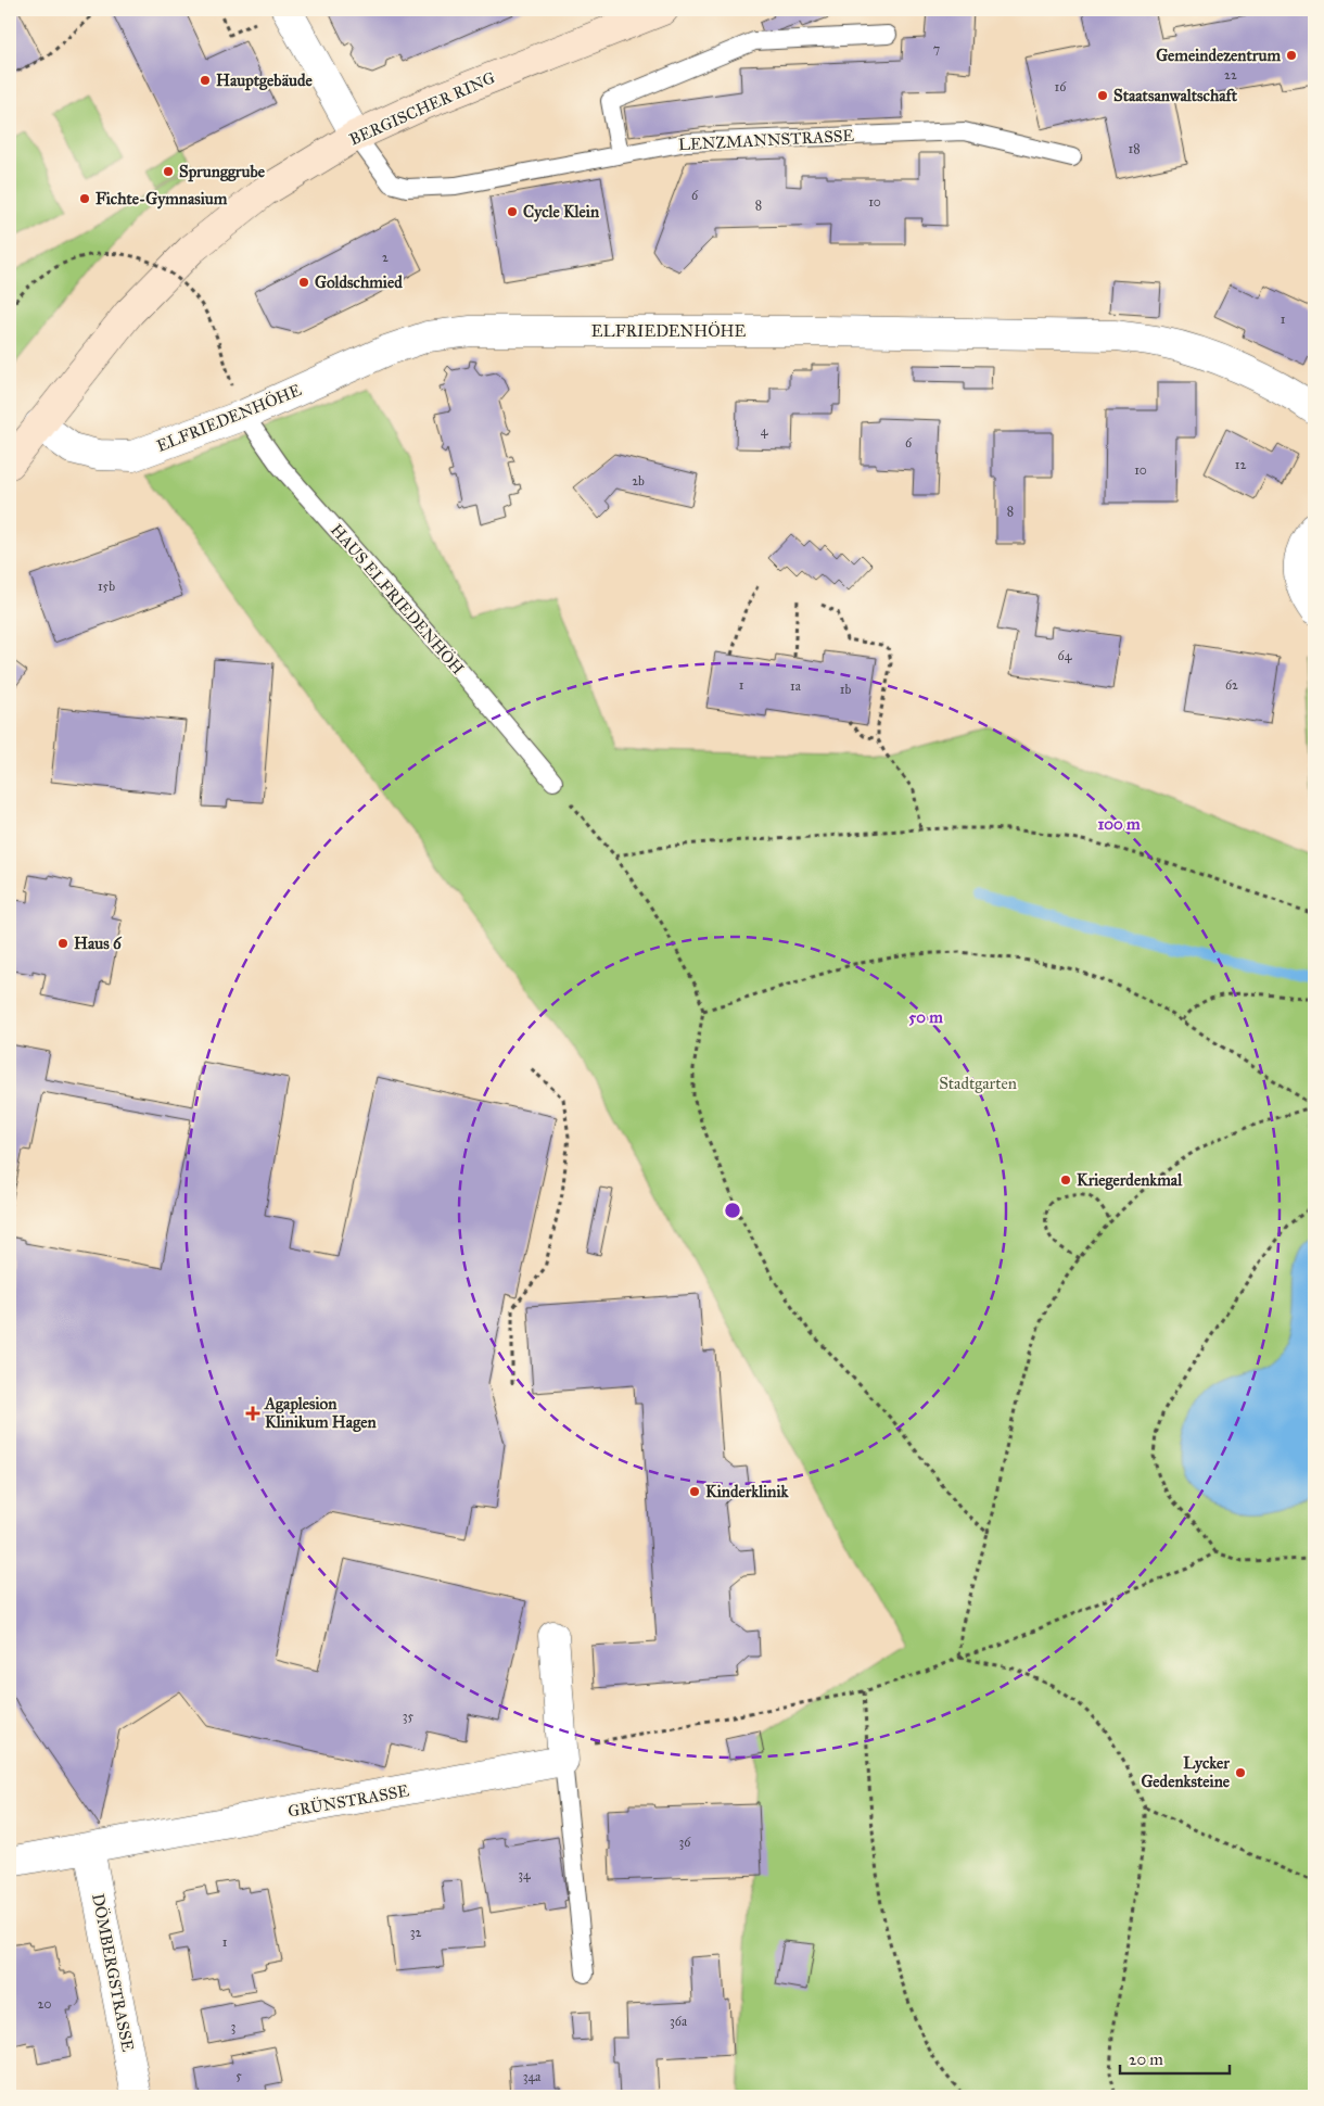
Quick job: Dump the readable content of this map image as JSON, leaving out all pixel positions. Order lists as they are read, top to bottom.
{
  "streets": {
    "main road": ["BERGISCHER RING"],
    "street": ["ELFRIEDENHÖHE", "GRÜNSTRASSE", "DÖMBERGSTRASSE"],
    "lane": ["LENZMANNSTRASSE", "HAUS ELFRIEDENHÖH"]
  },
  "crossings": [
    ["BERGISCHER RING", "LENZMANNSTRASSE"],
    ["BERGISCHER RING", "ELFRIEDENHÖHE"],
    ["ELFRIEDENHÖHE", "HAUS ELFRIEDENHÖH"],
    ["GRÜNSTRASSE", "DÖMBERGSTRASSE"]
  ],
  "parks": ["Stadtgarten"],
  "places": {
    "other": [
      "Gemeindezentrum",
      "Hauptgebäude",
      "Staatsanwaltschaft",
      "Sprunggrube",
      "Fichte-Gymnasium",
      "Cycle Klein",
      "Goldschmied",
      "Haus 6",
      "Kriegerdenkmal",
      "Kinderklinik",
      "Lycker Gedenksteine"
    ],
    "health": ["Agaplesion Klinikum Hagen"]
  },
  "house_numbers": [
    "7",
    "22",
    "16",
    "18",
    "6",
    "10",
    "8",
    "2",
    "1",
    "4",
    "6",
    "12",
    "10",
    "2b",
    "8",
    "15b",
    "64",
    "1",
    "62",
    "1a",
    "1b",
    "35",
    "36",
    "34",
    "32",
    "1",
    "20",
    "36a",
    "3",
    "5",
    "34a"
  ],
  "scale_bar": "20 m",
  "rings": ["100 m", "50 m"]
}
